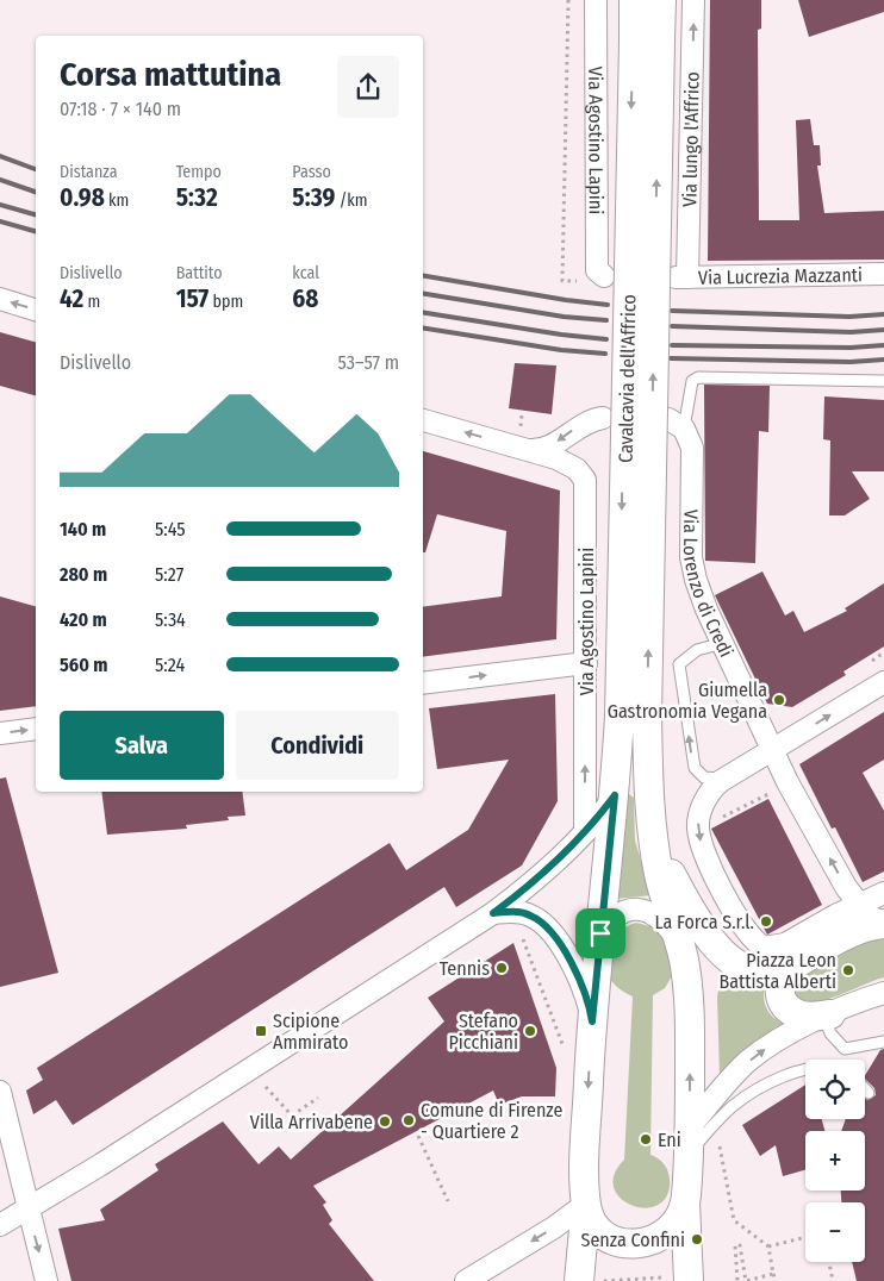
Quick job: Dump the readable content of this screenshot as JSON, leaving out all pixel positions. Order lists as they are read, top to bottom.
{
  "streets": {
    "street": [
      "Via Agostino Lapini",
      "Via lungo l'Affrico",
      "Via Lucrezia Mazzanti",
      "Cavalcavia dell'Affrico",
      "Via Lorenzo di Credi"
    ]
  },
  "crossings": [
    ["Via lungo l'Affrico", "Via Lucrezia Mazzanti"]
  ],
  "places": {
    "other": [
      "Giumella Gastronomia Vegana",
      "La Forca S.r.l.",
      "Tennis",
      "Piazza Leon Battista Alberti",
      "Stefano Picchiani",
      "Comune di Firenze - Quartiere 2",
      "Villa Arrivabene",
      "Eni",
      "Senza Confini"
    ],
    "transit": ["Scipione Ammirato"]
  },
  "page": {
    "heading": ["Corsa mattutina", "07:18 · 7 × 140 m"],
    "stats": [
      ["Distanza", "0.98 km"],
      ["Tempo", "5:32"],
      ["Passo", "5:39 /km"],
      ["Dislivello", "42 m"],
      ["Battito", "157 bpm"],
      ["kcal", "68"]
    ],
    "chart": ["Dislivello", "53–57 m"],
    "list": [
      {
        "name": "140 m",
        "note": "5:45"
      },
      {
        "name": "280 m",
        "note": "5:27"
      },
      {
        "name": "420 m",
        "note": "5:34"
      },
      {
        "name": "560 m",
        "note": "5:24"
      }
    ],
    "buttons": ["Salva", "Condividi"],
    "map_buttons": ["+", "−"]
  }
}
